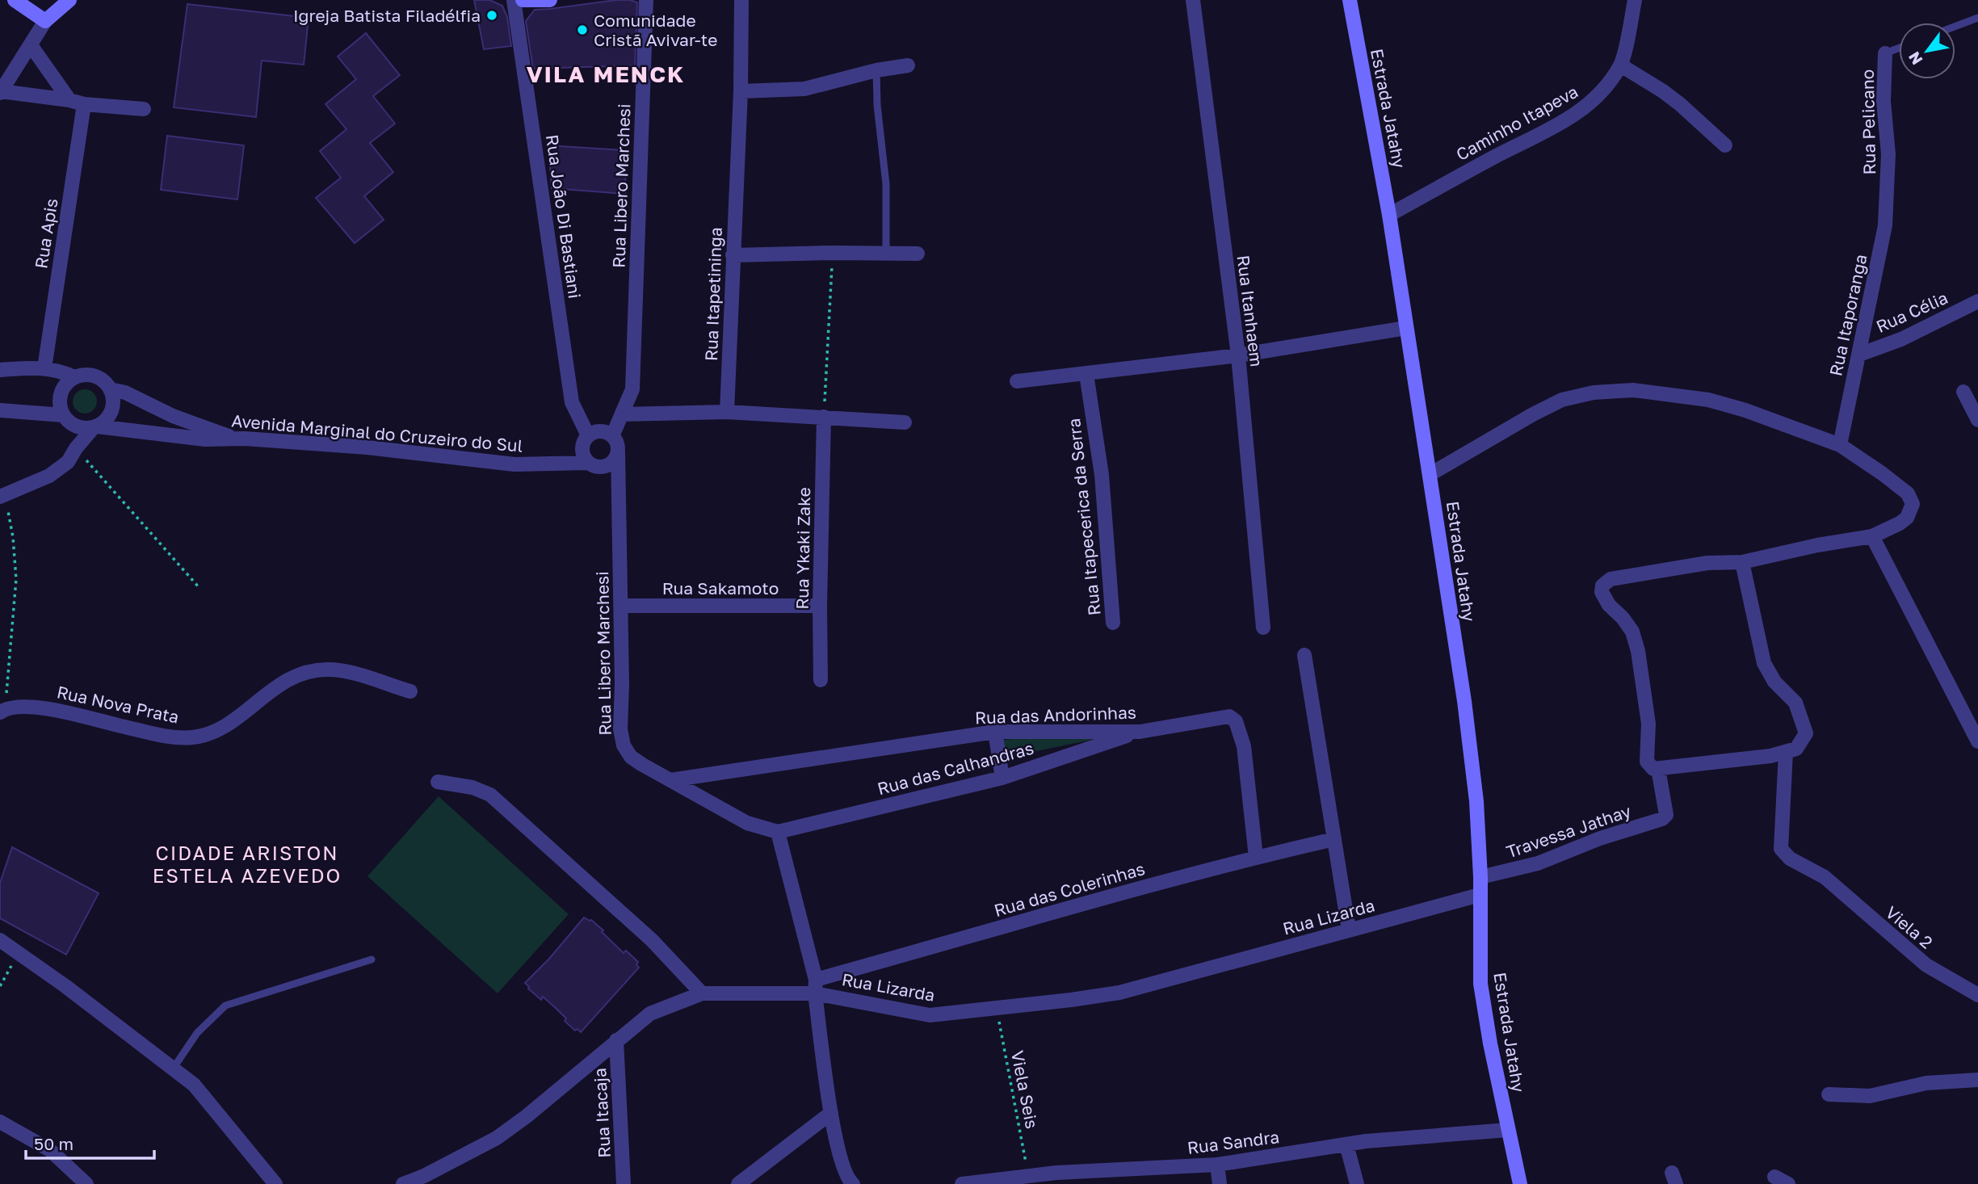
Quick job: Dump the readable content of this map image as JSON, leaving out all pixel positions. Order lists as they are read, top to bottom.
{
  "streets": {
    "street": [
      "Estrada Jatahy",
      "Rua Pelicano",
      "Caminho Itapeva",
      "Rua Libero Marchesi",
      "Rua João Di Bastiani",
      "Rua Apis",
      "Rua Itapetininga",
      "Rua Itanhaem",
      "Rua Célia",
      "Rua Itaporanga",
      "Avenida Marginal do Cruzeiro do Sul",
      "Rua Itapecerica da Serra",
      "Rua Ykaki Zake",
      "Rua Sakamoto",
      "Rua Nova Prata",
      "Rua das Andorinhas",
      "Rua das Calhandras",
      "Travessa Jathay",
      "Rua das Colerinhas",
      "Rua Lizarda",
      "Viela 2",
      "Rua Itacaja",
      "Rua Sandra"
    ],
    "path": ["Viela Seis"]
  },
  "crossings": [
    ["Estrada Jatahy", "Caminho Itapeva"],
    ["Estrada Jatahy", "Travessa Jathay"],
    ["Estrada Jatahy", "Rua Lizarda"],
    ["Estrada Jatahy", "Rua Sandra"],
    ["Rua Pelicano", "Rua Itaporanga"],
    ["Rua Libero Marchesi", "Rua João Di Bastiani"],
    ["Rua Libero Marchesi", "Avenida Marginal do Cruzeiro do Sul"],
    ["Rua Libero Marchesi", "Rua Sakamoto"],
    ["Rua Libero Marchesi", "Rua das Andorinhas"],
    ["Rua Libero Marchesi", "Rua das Calhandras"],
    ["Rua João Di Bastiani", "Avenida Marginal do Cruzeiro do Sul"],
    ["Rua Célia", "Rua Itaporanga"],
    ["Rua Ykaki Zake", "Rua Sakamoto"],
    ["Rua das Andorinhas", "Rua das Calhandras"],
    ["Rua das Andorinhas", "Rua das Colerinhas"],
    ["Rua das Colerinhas", "Rua Lizarda"],
    ["Rua Lizarda", "Viela Seis"],
    ["Rua Lizarda", "Rua Itacaja"],
    ["Viela Seis", "Rua Sandra"]
  ],
  "districts": ["VILA MENCK", "CIDADE ARISTON ESTELA AZEVEDO"],
  "places": ["Igreja Batista Filadélfia", "Comunidade Cristã Avivar-te"],
  "scale_bar": "50 m",
  "north": "bottom left"
}
